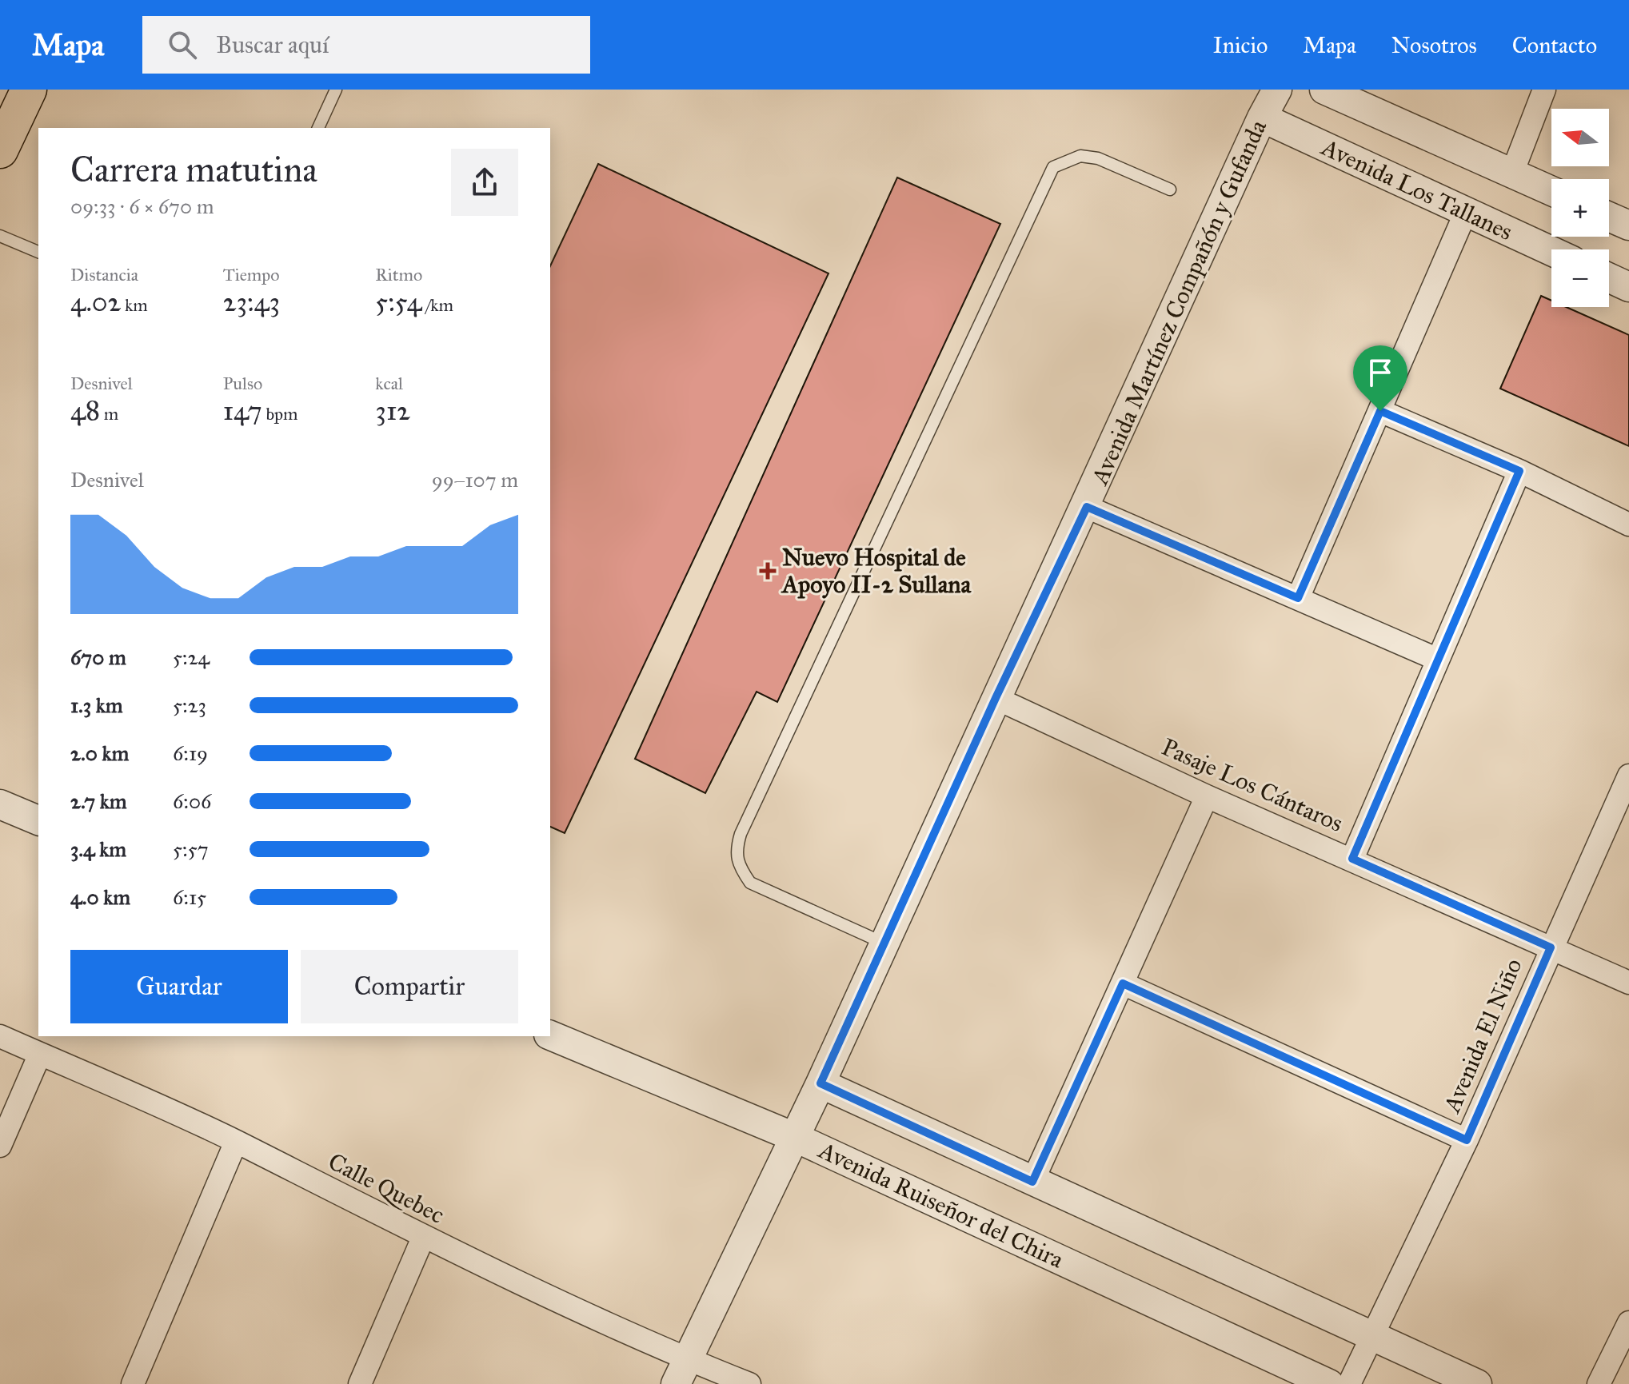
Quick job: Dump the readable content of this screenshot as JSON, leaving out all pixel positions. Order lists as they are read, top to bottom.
{
  "streets": {
    "street": [
      "Avenida Los Tallanes",
      "Avenida Martínez Compañón y Gufanda",
      "Pasaje Los Cántaros",
      "Avenida El Niño",
      "Calle Quebec",
      "Avenida Ruiseñor del Chira"
    ]
  },
  "crossings": [
    ["Avenida Los Tallanes", "Avenida Martínez Compañón y Gufanda"],
    ["Avenida Martínez Compañón y Gufanda", "Pasaje Los Cántaros"],
    ["Avenida Martínez Compañón y Gufanda", "Calle Quebec"],
    ["Avenida Martínez Compañón y Gufanda", "Avenida Ruiseñor del Chira"],
    ["Pasaje Los Cántaros", "Avenida El Niño"]
  ],
  "places": {
    "health": ["Nuevo Hospital de Apoyo II-2 Sullana"]
  },
  "north": "left",
  "page": {
    "header": "Mapa",
    "search": "Buscar aquí",
    "nav": [
      "Inicio",
      "Mapa",
      "Nosotros",
      "Contacto"
    ],
    "map_buttons": ["+", "−"],
    "heading": ["Carrera matutina", "09:33 · 6 × 670 m"],
    "stats": [
      ["Distancia", "4.02 km"],
      ["Tiempo", "23:43"],
      ["Ritmo", "5:54 /km"],
      ["Desnivel", "48 m"],
      ["Pulso", "147 bpm"],
      ["kcal", "312"]
    ],
    "chart": ["Desnivel", "99–107 m"],
    "list": [
      {
        "name": "670 m",
        "note": "5:24"
      },
      {
        "name": "1.3 km",
        "note": "5:23"
      },
      {
        "name": "2.0 km",
        "note": "6:19"
      },
      {
        "name": "2.7 km",
        "note": "6:06"
      },
      {
        "name": "3.4 km",
        "note": "5:57"
      },
      {
        "name": "4.0 km",
        "note": "6:15"
      }
    ],
    "buttons": ["Guardar", "Compartir"]
  }
}
